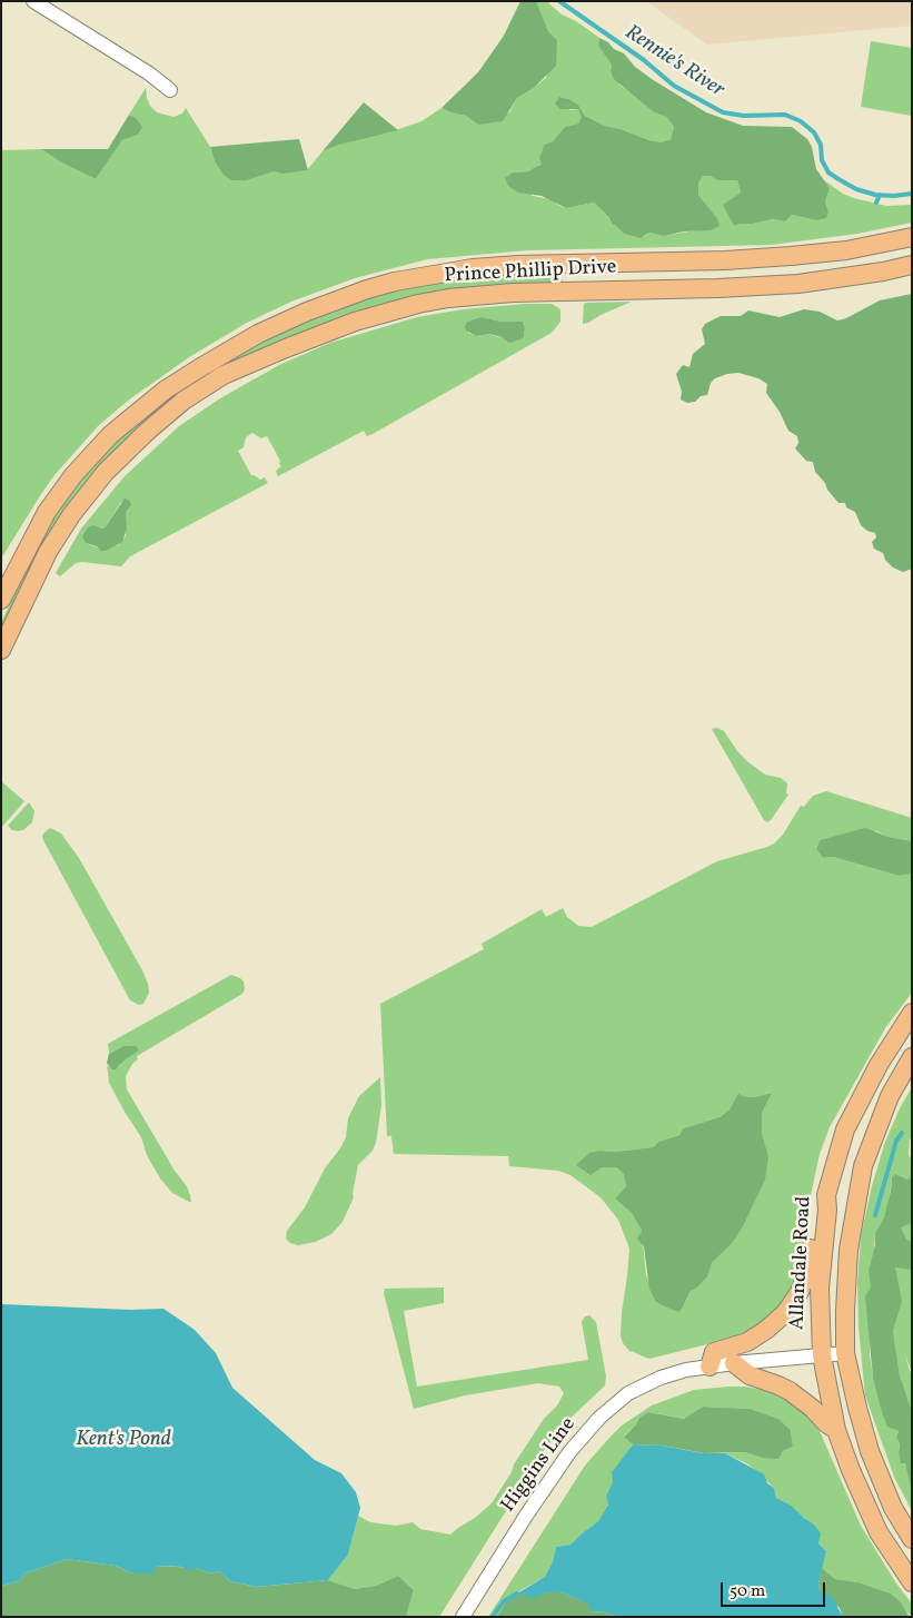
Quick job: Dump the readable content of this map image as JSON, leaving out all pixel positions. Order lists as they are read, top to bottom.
{
  "streets": {
    "main road": ["Prince Phillip Drive", "Allandale Road"],
    "street": ["Higgins Line"]
  },
  "crossings": [
    ["Allandale Road", "Higgins Line"]
  ],
  "water": ["Rennie's River", "Kent's Pond"],
  "scale_bar": "50 m"
}
